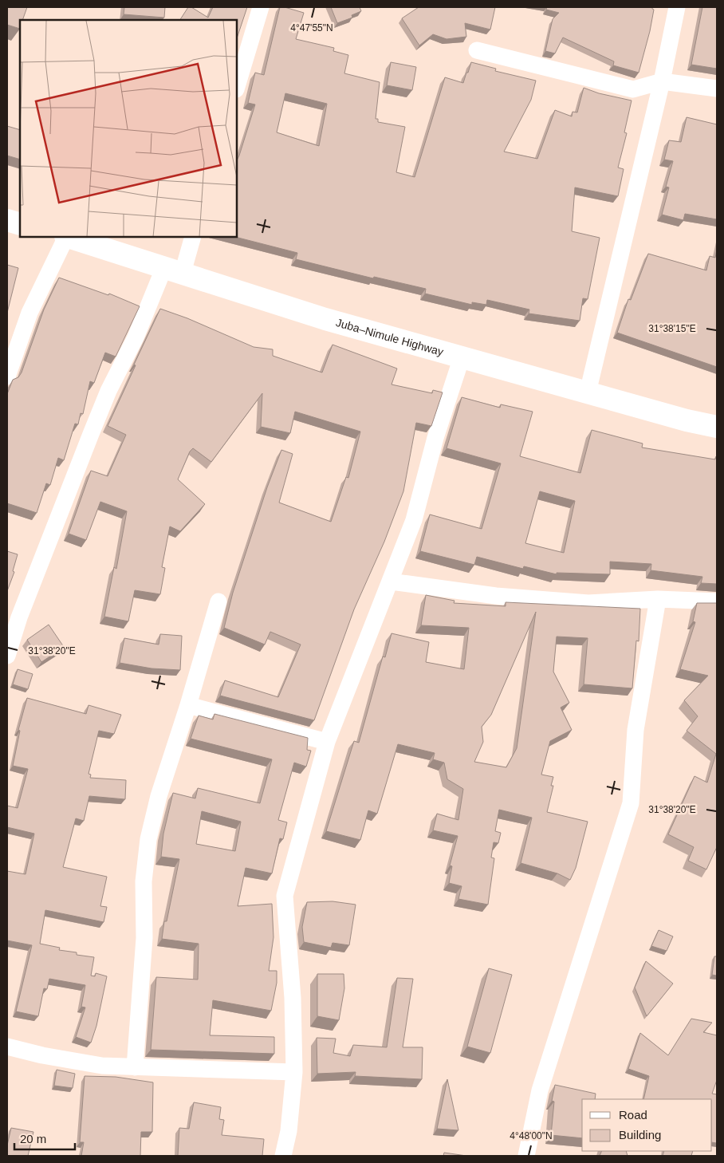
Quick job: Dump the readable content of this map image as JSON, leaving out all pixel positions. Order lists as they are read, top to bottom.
{
  "streets": {
    "main road": ["Juba–Nimule Highway"]
  },
  "legend": ["Road", "Building"],
  "scale_bar": "20 m",
  "coordinates": [
    "4°47'55\"N",
    "31°38'15\"E",
    "31°38'20\"E",
    "4°48'00\"N"
  ]
}
